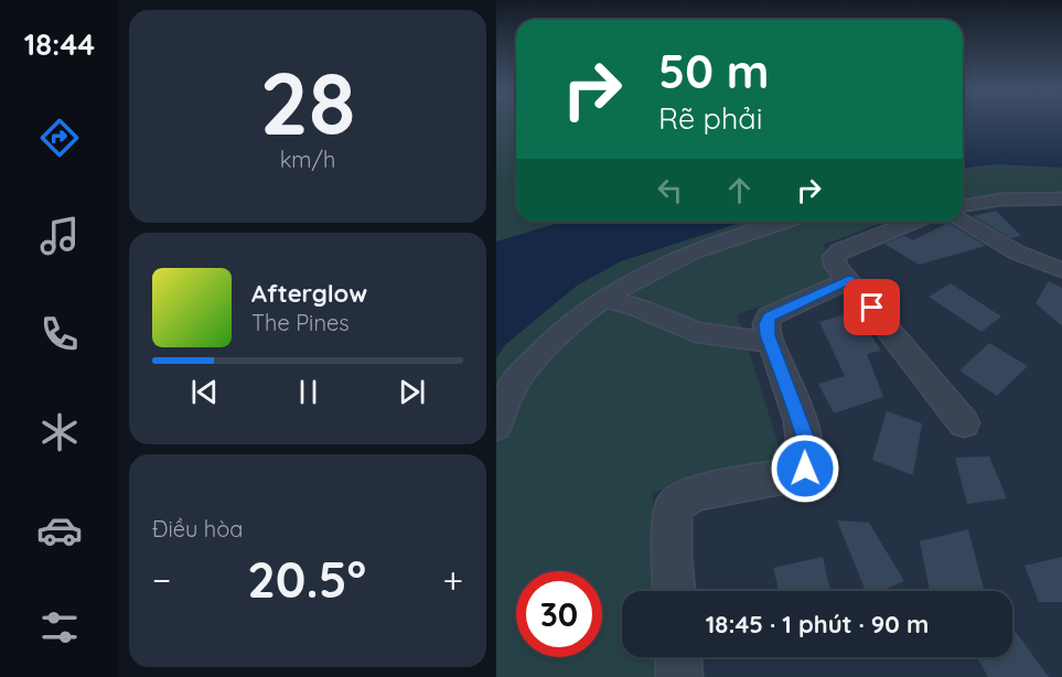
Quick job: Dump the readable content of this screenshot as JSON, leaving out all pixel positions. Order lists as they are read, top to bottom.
{
  "page": {
    "tabs": "18:44",
    "tile": [
      ["28", "km/h"],
      "Điều hòa"
    ],
    "turn": ["50 m", "Rẽ phải"],
    "song": ["Afterglow", "The Pines"],
    "heat": ["−", "20.5°", "+"],
    "limit": "30",
    "trip": "18:45 · 1 phút · 90 m"
  }
}
